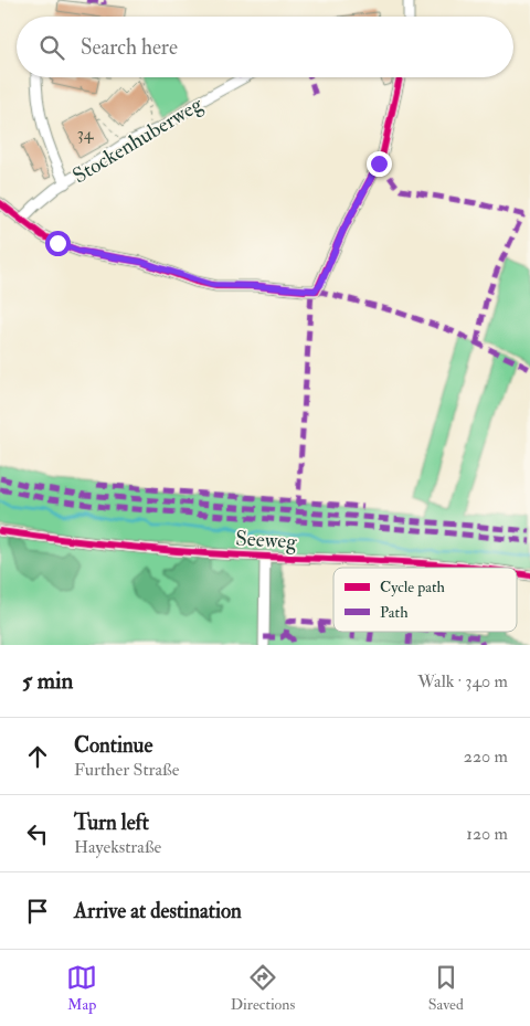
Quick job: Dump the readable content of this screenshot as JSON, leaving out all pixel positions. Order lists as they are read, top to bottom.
{
  "streets": {
    "street": ["Stockenhuberweg", "Seeweg"]
  },
  "house_numbers": ["34"],
  "legend": ["Cycle path", "Path"],
  "page": {
    "search": "Search here",
    "heading": ["5 min", "Walk · 340 m"],
    "list": [
      ["Continue", "Further Straße", "220 m"],
      ["Turn left", "Hayekstraße", "120 m"],
      "Arrive at destination"
    ],
    "nav": ["Map", "Directions", "Saved"]
  }
}
